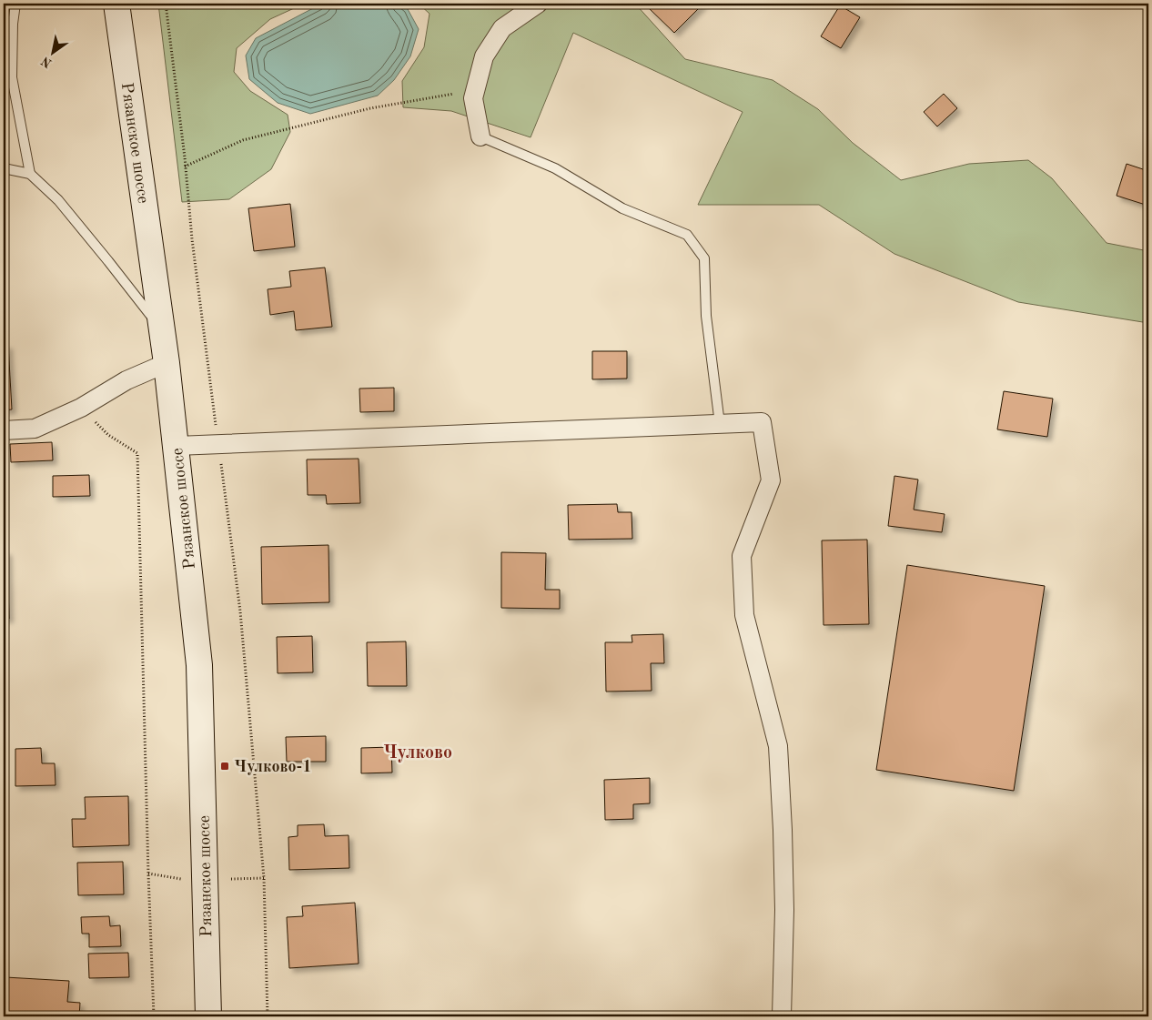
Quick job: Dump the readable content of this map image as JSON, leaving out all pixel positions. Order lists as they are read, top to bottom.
{
  "streets": {
    "main road": ["Рязанское шоссе"]
  },
  "districts": ["Чулково"],
  "places": {
    "transit": ["Чулково-1"]
  },
  "north": "bottom left"
}
